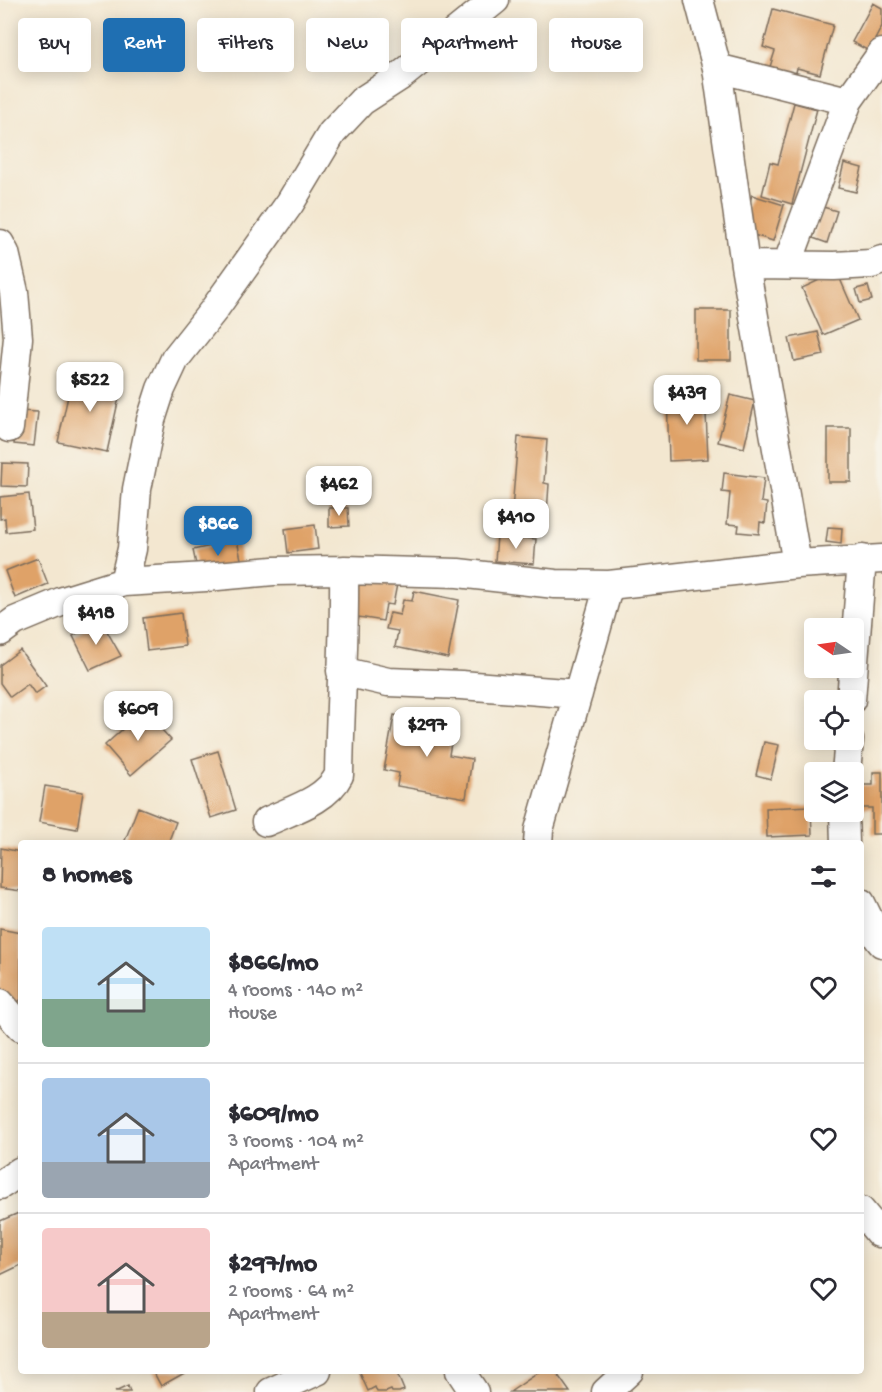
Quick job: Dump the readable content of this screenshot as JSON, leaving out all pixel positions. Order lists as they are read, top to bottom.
{
  "north": "left",
  "page": {
    "chip": [
      "Buy",
      "Rent",
      "Filters",
      "New",
      "Apartment",
      "House"
    ],
    "price": [
      "$522",
      "$439",
      "$462",
      "$410",
      "$866",
      "$418",
      "$609",
      "$297"
    ],
    "heading": "8 homes",
    "list": [
      {
        "name": "$866/mo",
        "note": "4 rooms · 140 m² · House"
      },
      {
        "name": "$609/mo",
        "note": "3 rooms · 104 m² · Apartment"
      },
      {
        "name": "$297/mo",
        "note": "2 rooms · 64 m² · Apartment"
      }
    ]
  }
}
